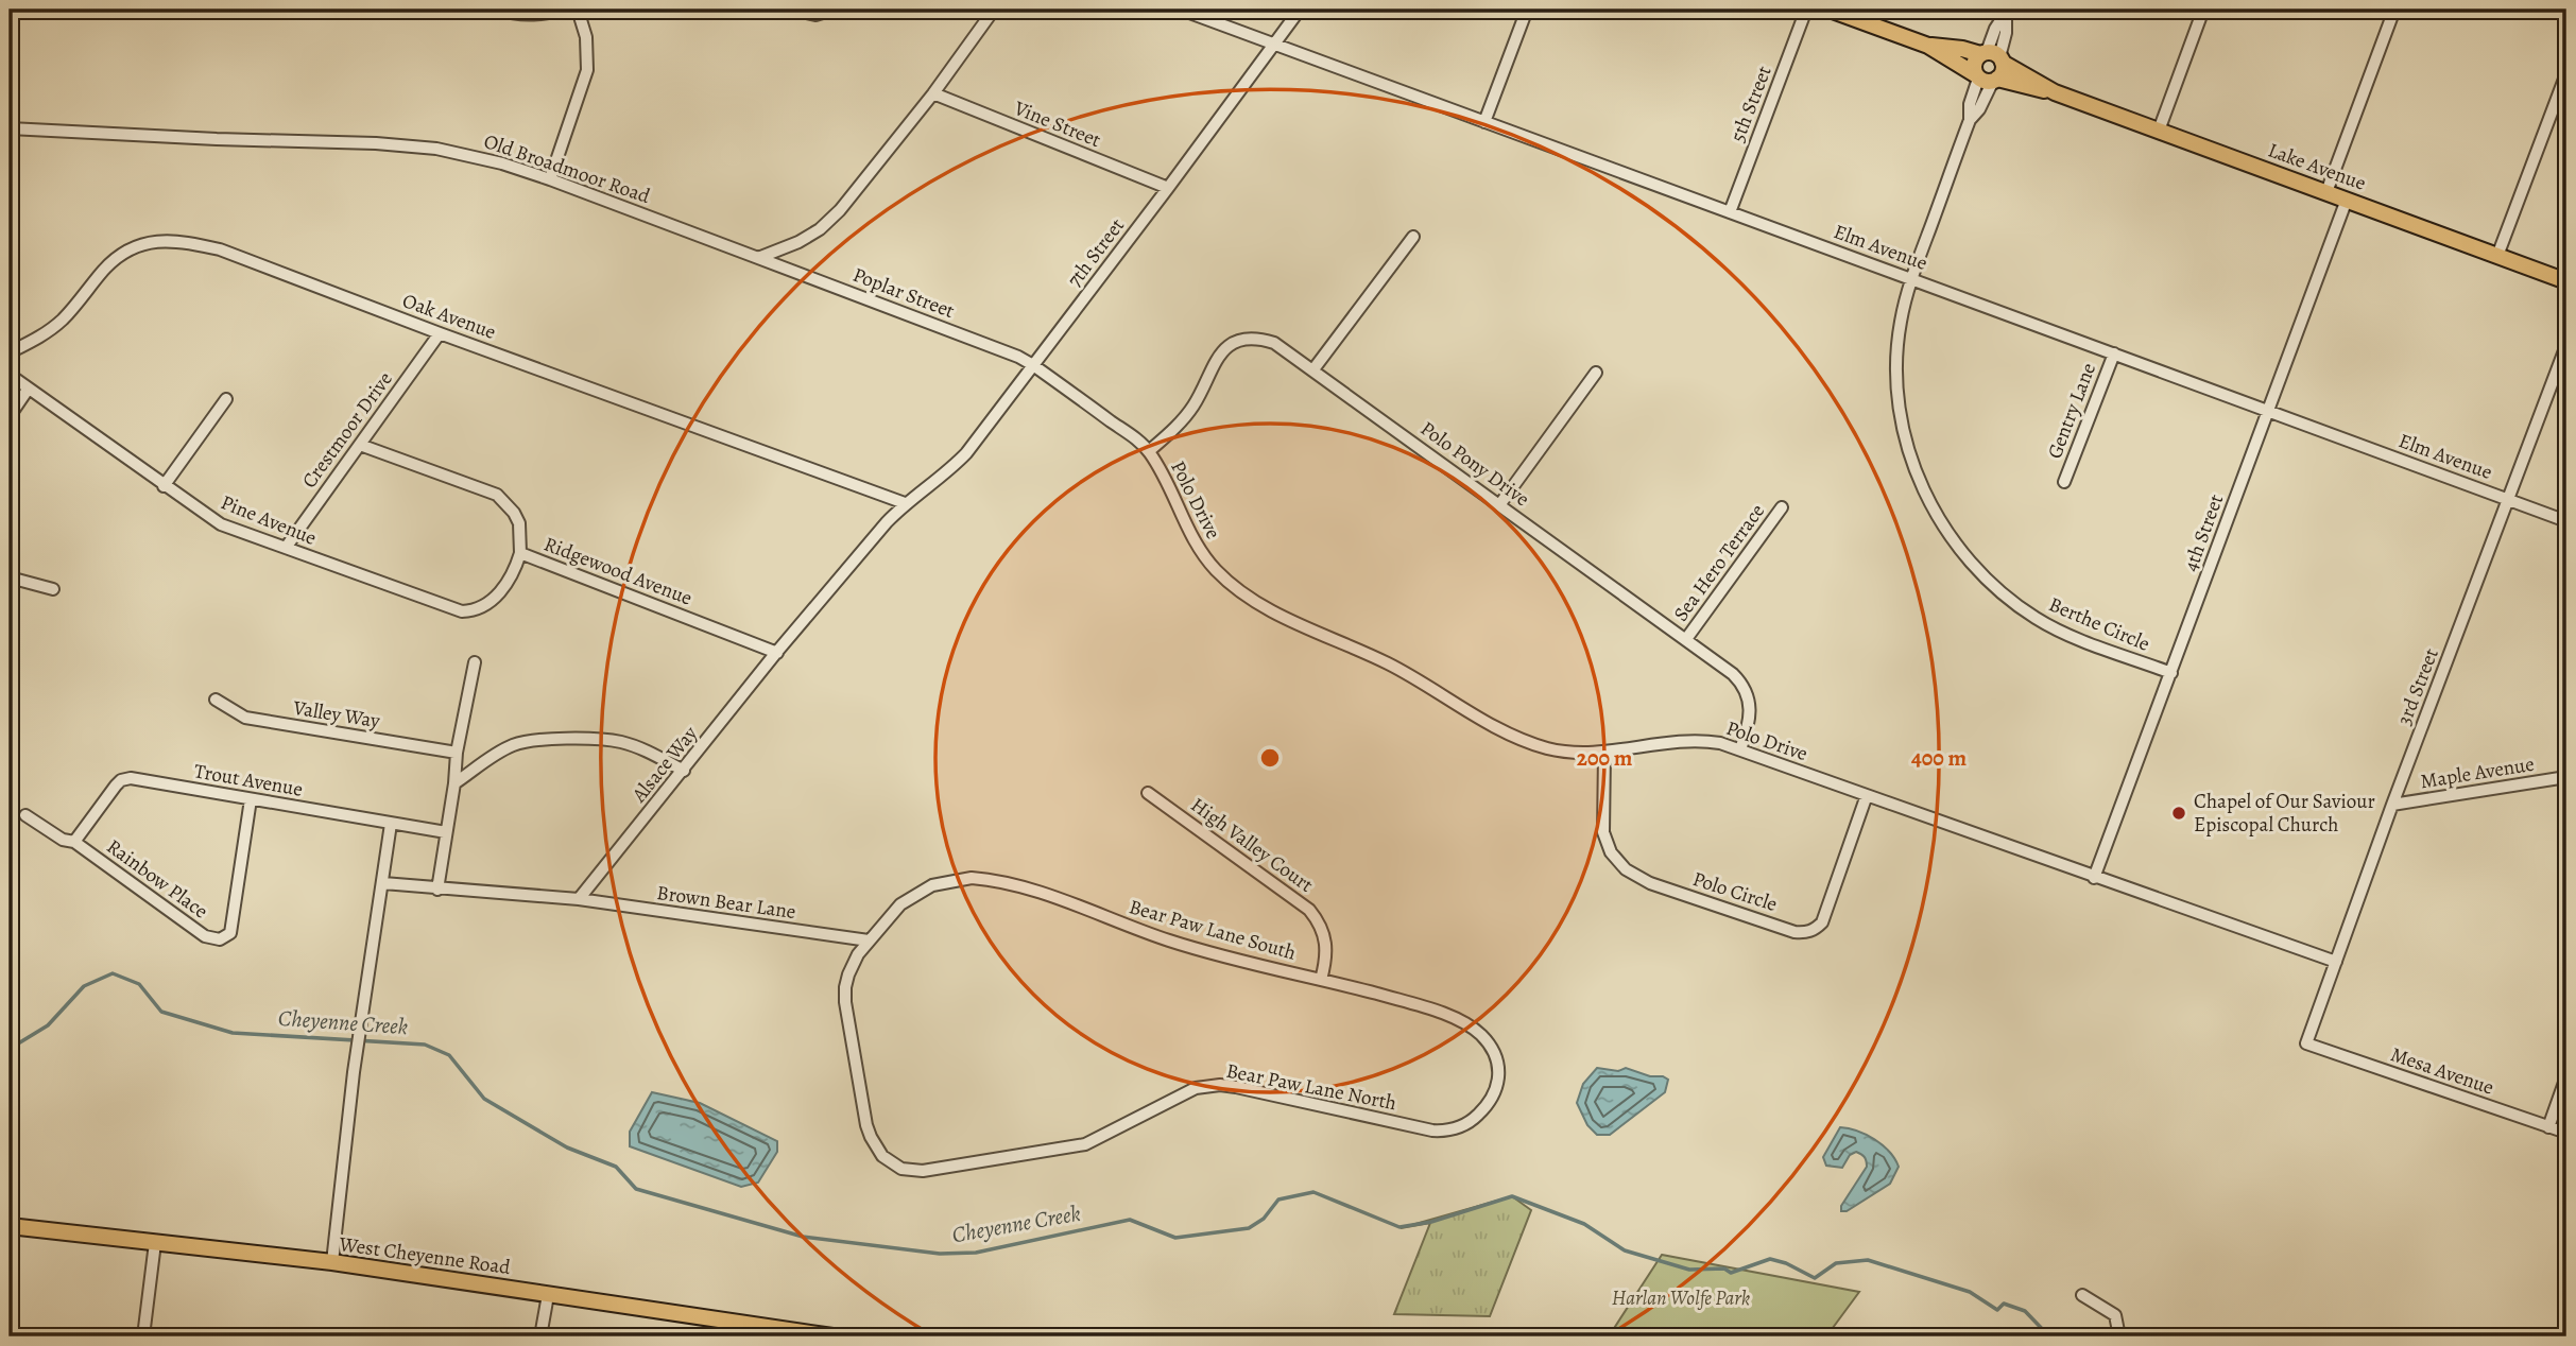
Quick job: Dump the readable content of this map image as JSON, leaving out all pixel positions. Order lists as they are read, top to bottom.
{
  "streets": {
    "main road": ["Lake Avenue", "West Cheyenne Road"],
    "street": [
      "5th Street",
      "Vine Street",
      "Old Broadmoor Road",
      "Elm Avenue",
      "7th Street",
      "Poplar Street",
      "Oak Avenue",
      "Gentry Lane",
      "Crestmoor Drive",
      "Polo Pony Drive",
      "Polo Drive",
      "Pine Avenue",
      "4th Street",
      "Sea Hero Terrace",
      "Ridgewood Avenue",
      "Berthe Circle",
      "3rd Street",
      "Valley Way",
      "Alsace Way",
      "Maple Avenue",
      "Trout Avenue",
      "High Valley Court",
      "Rainbow Place",
      "Polo Circle",
      "Brown Bear Lane",
      "Bear Paw Lane South",
      "Mesa Avenue",
      "Bear Paw Lane North"
    ]
  },
  "crossings": [
    ["5th Street", "Elm Avenue"],
    ["Vine Street", "7th Street"],
    ["Lake Avenue", "4th Street"],
    ["Lake Avenue", "Berthe Circle"],
    ["Old Broadmoor Road", "Poplar Street"],
    ["Elm Avenue", "7th Street"],
    ["Elm Avenue", "Gentry Lane"],
    ["Elm Avenue", "4th Street"],
    ["Elm Avenue", "Berthe Circle"],
    ["Elm Avenue", "3rd Street"],
    ["7th Street", "Poplar Street"],
    ["7th Street", "Oak Avenue"],
    ["7th Street", "Polo Drive"],
    ["7th Street", "Alsace Way"],
    ["Poplar Street", "Polo Drive"],
    ["Oak Avenue", "Crestmoor Drive"],
    ["Oak Avenue", "Alsace Way"],
    ["Crestmoor Drive", "Pine Avenue"],
    ["Crestmoor Drive", "Ridgewood Avenue"],
    ["Polo Pony Drive", "Polo Drive"],
    ["Polo Pony Drive", "Sea Hero Terrace"],
    ["Polo Drive", "4th Street"],
    ["Polo Drive", "3rd Street"],
    ["Polo Drive", "Polo Circle"],
    ["Pine Avenue", "Ridgewood Avenue"],
    ["4th Street", "Berthe Circle"],
    ["Ridgewood Avenue", "Alsace Way"],
    ["3rd Street", "Maple Avenue"],
    ["3rd Street", "Mesa Avenue"],
    ["Alsace Way", "Brown Bear Lane"],
    ["Trout Avenue", "Rainbow Place"],
    ["High Valley Court", "Bear Paw Lane South"],
    ["Brown Bear Lane", "Bear Paw Lane South"],
    ["Brown Bear Lane", "Bear Paw Lane North"],
    ["Bear Paw Lane South", "Bear Paw Lane North"]
  ],
  "water": ["Cheyenne Creek"],
  "parks": ["Harlan Wolfe Park"],
  "places": ["Chapel of Our Saviour Episcopal Church"],
  "rings": ["200 m", "400 m"]
}
